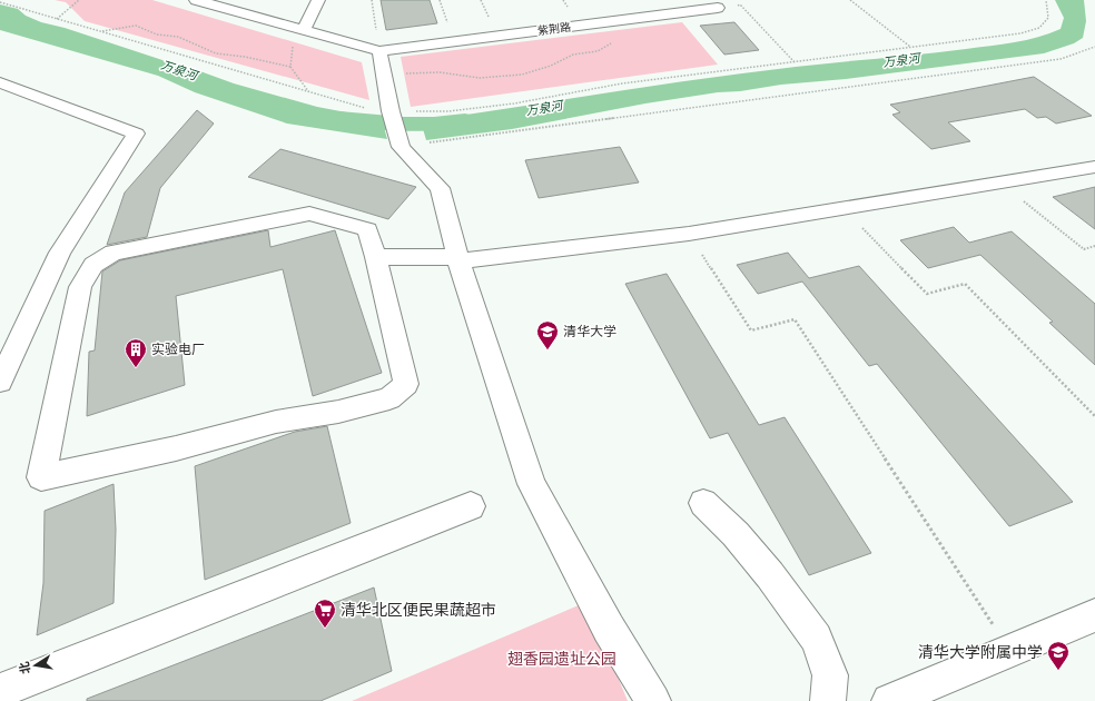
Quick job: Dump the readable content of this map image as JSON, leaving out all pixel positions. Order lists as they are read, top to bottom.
{
  "streets": {
    "street": ["紫荆路"]
  },
  "water": ["万泉河"],
  "parks": ["翅香园遗址公园"],
  "places": {
    "school or university": ["清华大学", "清华大学附属中学"],
    "building": ["实验电厂"],
    "supermarket": ["清华北区便民果蔬超市"]
  },
  "north": "left"
}
